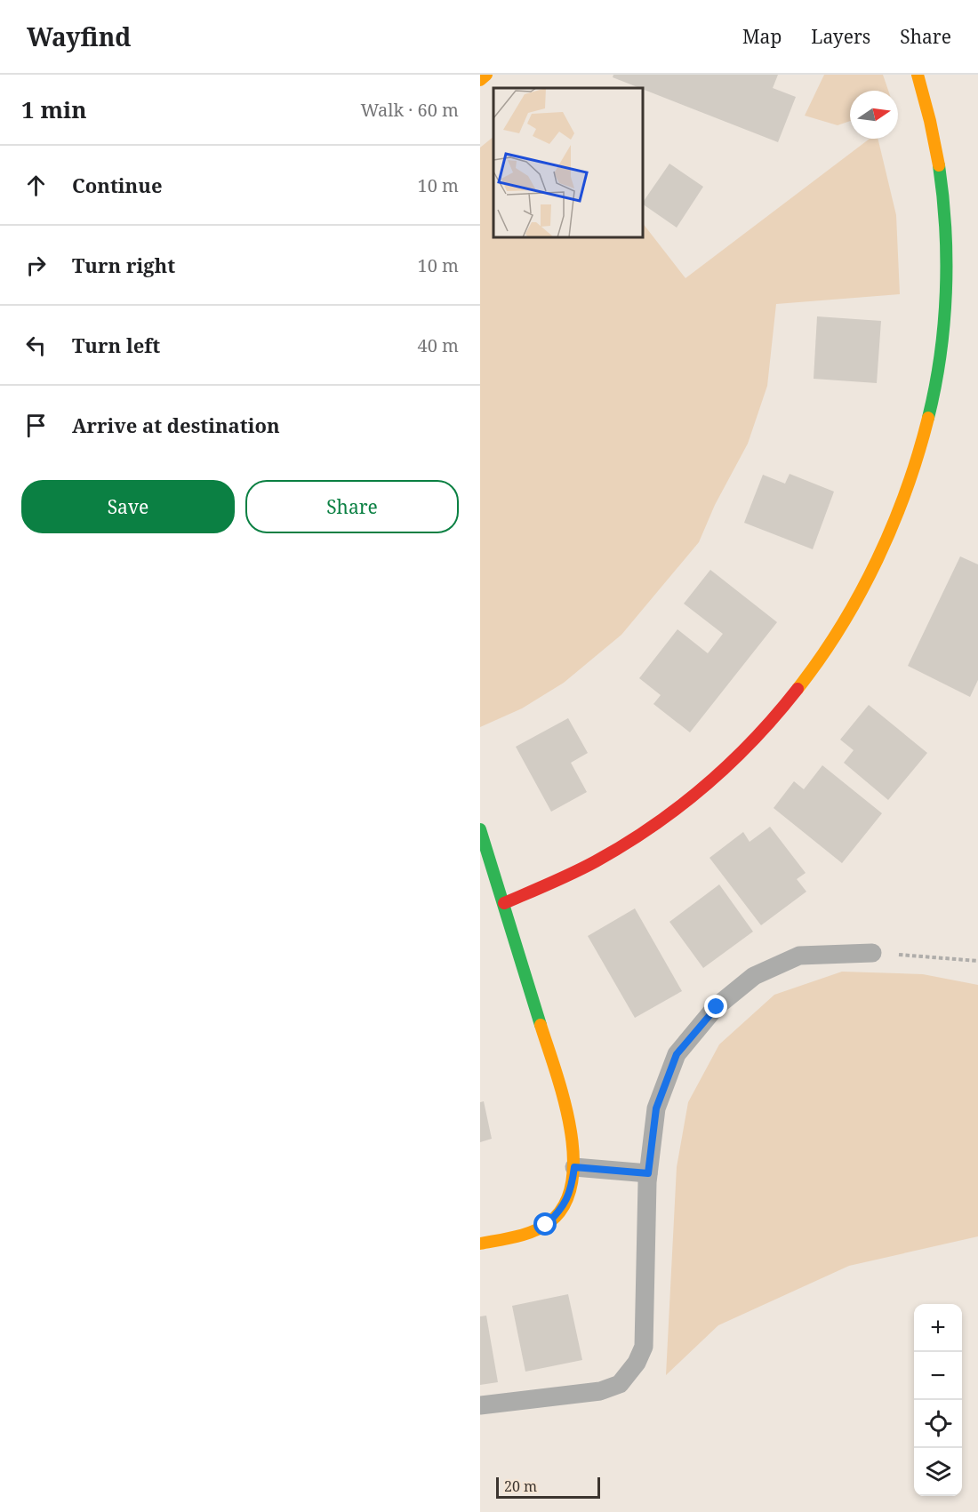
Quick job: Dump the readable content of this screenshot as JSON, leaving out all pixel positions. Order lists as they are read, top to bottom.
{
  "scale_bar": "20 m",
  "north": "right",
  "page": {
    "header": "Wayfind",
    "nav": ["Map", "Layers", "Share"],
    "heading": ["1 min", "Walk · 60 m"],
    "list": [
      ["Continue", "10 m"],
      ["Turn right", "10 m"],
      ["Turn left", "40 m"],
      "Arrive at destination"
    ],
    "buttons": ["Save", "Share"],
    "map_buttons": ["+", "−"],
    "scale": "20 m"
  }
}
